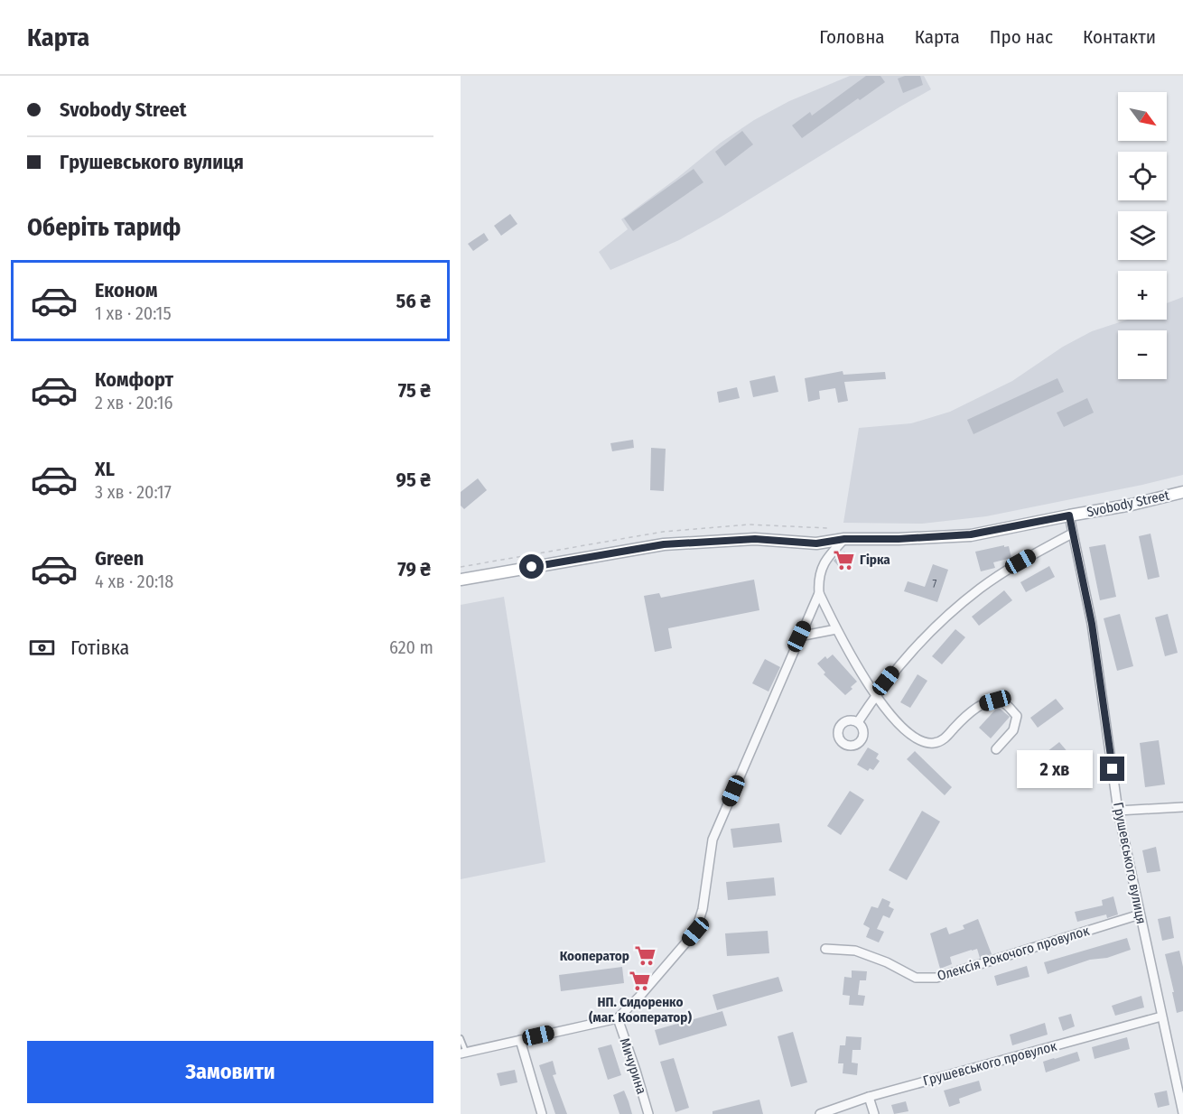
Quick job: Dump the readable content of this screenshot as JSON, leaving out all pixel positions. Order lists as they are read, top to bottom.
{
  "streets": {
    "main road": ["Svobody Street"],
    "street": [
      "Грушевського вулиця",
      "Олексія Рокочого провулок",
      "Грушевського провулок",
      "Мичурина"
    ]
  },
  "crossings": [
    ["Svobody Street", "Грушевського вулиця"],
    ["Грушевського вулиця", "Олексія Рокочого провулок"],
    ["Грушевського вулиця", "Грушевського провулок"]
  ],
  "places": {
    "supermarket": ["Гірка", "Кооператор", "НП. Сидоренко (маг. Кооператор)"]
  },
  "house_numbers": ["7"],
  "north": "bottom right",
  "page": {
    "header": "Карта",
    "nav": [
      "Головна",
      "Карта",
      "Про нас",
      "Контакти"
    ],
    "banner": ["Svobody Street", "Грушевського вулиця"],
    "map_buttons": ["+", "−"],
    "heading": "Оберіть тариф",
    "list": [
      {
        "name": "Економ",
        "note": "1 хв · 20:15",
        "value": "56 ₴"
      },
      {
        "name": "Комфорт",
        "note": "2 хв · 20:16",
        "value": "75 ₴"
      },
      {
        "name": "XL",
        "note": "3 хв · 20:17",
        "value": "95 ₴"
      },
      {
        "name": "Green",
        "note": "4 хв · 20:18",
        "value": "79 ₴"
      }
    ],
    "pay": ["Готівка", "620 m"],
    "bubble": "2 хв",
    "buttons": "Замовити"
  }
}
